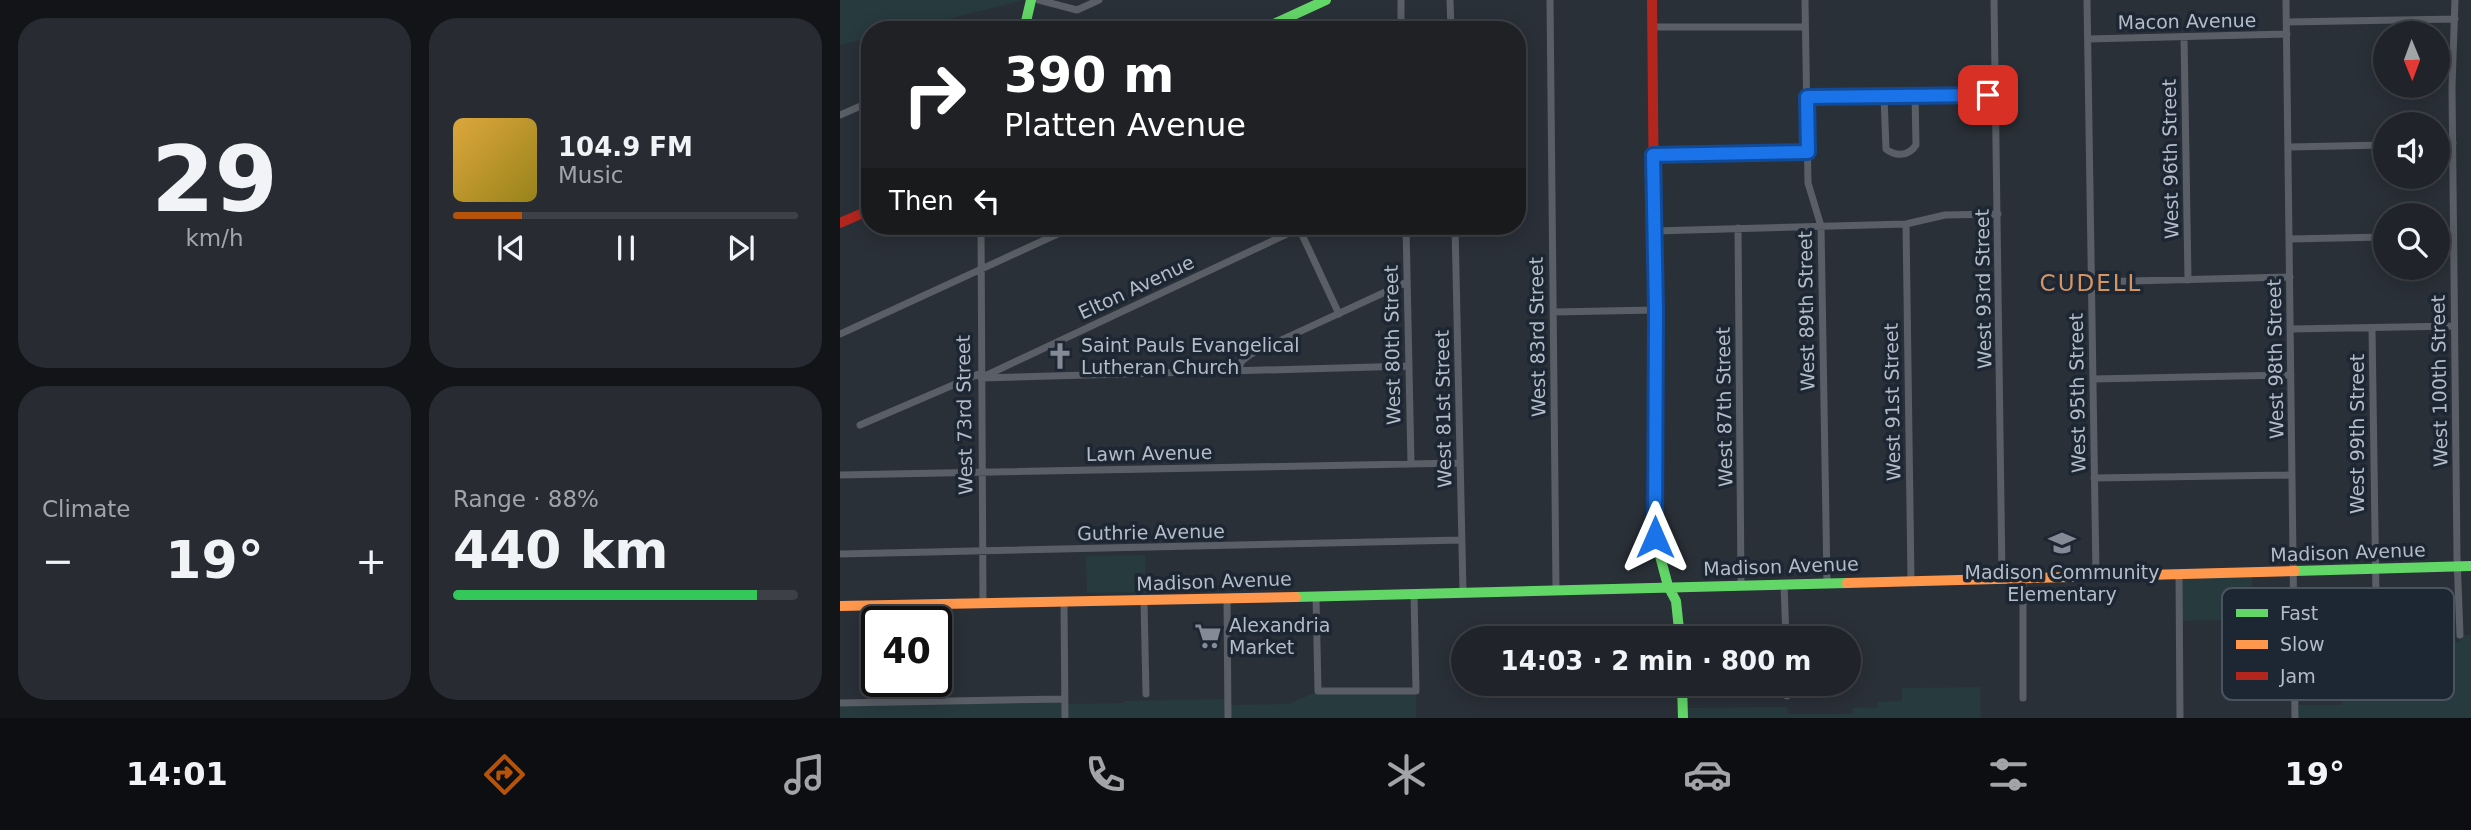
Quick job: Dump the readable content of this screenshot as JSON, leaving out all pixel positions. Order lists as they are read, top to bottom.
{
  "streets": {
    "street": [
      "Macon Avenue",
      "West 96th Street",
      "Elton Avenue",
      "West 93rd Street",
      "West 89th Street",
      "West 83rd Street",
      "West 80th Street",
      "West 98th Street",
      "West 100th Street",
      "West 95th Street",
      "West 91st Street",
      "West 87th Street",
      "West 81st Street",
      "West 73rd Street",
      "West 99th Street",
      "Lawn Avenue",
      "Guthrie Avenue",
      "Madison Avenue"
    ]
  },
  "crossings": [
    ["Macon Avenue", "West 96th Street"],
    ["Macon Avenue", "West 98th Street"],
    ["Macon Avenue", "West 95th Street"],
    ["Elton Avenue", "West 73rd Street"],
    ["West 93rd Street", "Madison Avenue"],
    ["West 89th Street", "Madison Avenue"],
    ["West 83rd Street", "Madison Avenue"],
    ["West 80th Street", "Lawn Avenue"],
    ["West 98th Street", "Madison Avenue"],
    ["West 100th Street", "Madison Avenue"],
    ["West 95th Street", "Madison Avenue"],
    ["West 91st Street", "Madison Avenue"],
    ["West 87th Street", "Madison Avenue"],
    ["West 81st Street", "Lawn Avenue"],
    ["West 81st Street", "Guthrie Avenue"],
    ["West 81st Street", "Madison Avenue"],
    ["West 73rd Street", "Lawn Avenue"],
    ["West 73rd Street", "Guthrie Avenue"],
    ["West 73rd Street", "Madison Avenue"],
    ["West 99th Street", "Madison Avenue"]
  ],
  "districts": ["CUDELL"],
  "places": {
    "church": ["Saint Pauls Evangelical Lutheran Church"],
    "school or university": ["Madison Community Elementary"],
    "supermarket": ["Alexandria Market"]
  },
  "legend": ["Fast", "Slow", "Jam"],
  "north": "bottom",
  "page": {
    "tile": [
      ["29", "km/h"],
      "Climate",
      ["Range · 88%", "440 km"]
    ],
    "turn": ["390 m", "Platten Avenue"],
    "song": ["104.9 FM", "Music"],
    "then": "Then",
    "heat": ["−", "19°", "+"],
    "limit": "40",
    "trip": "14:03 · 2 min · 800 m",
    "tabs": ["14:01", "19°"]
  }
}
